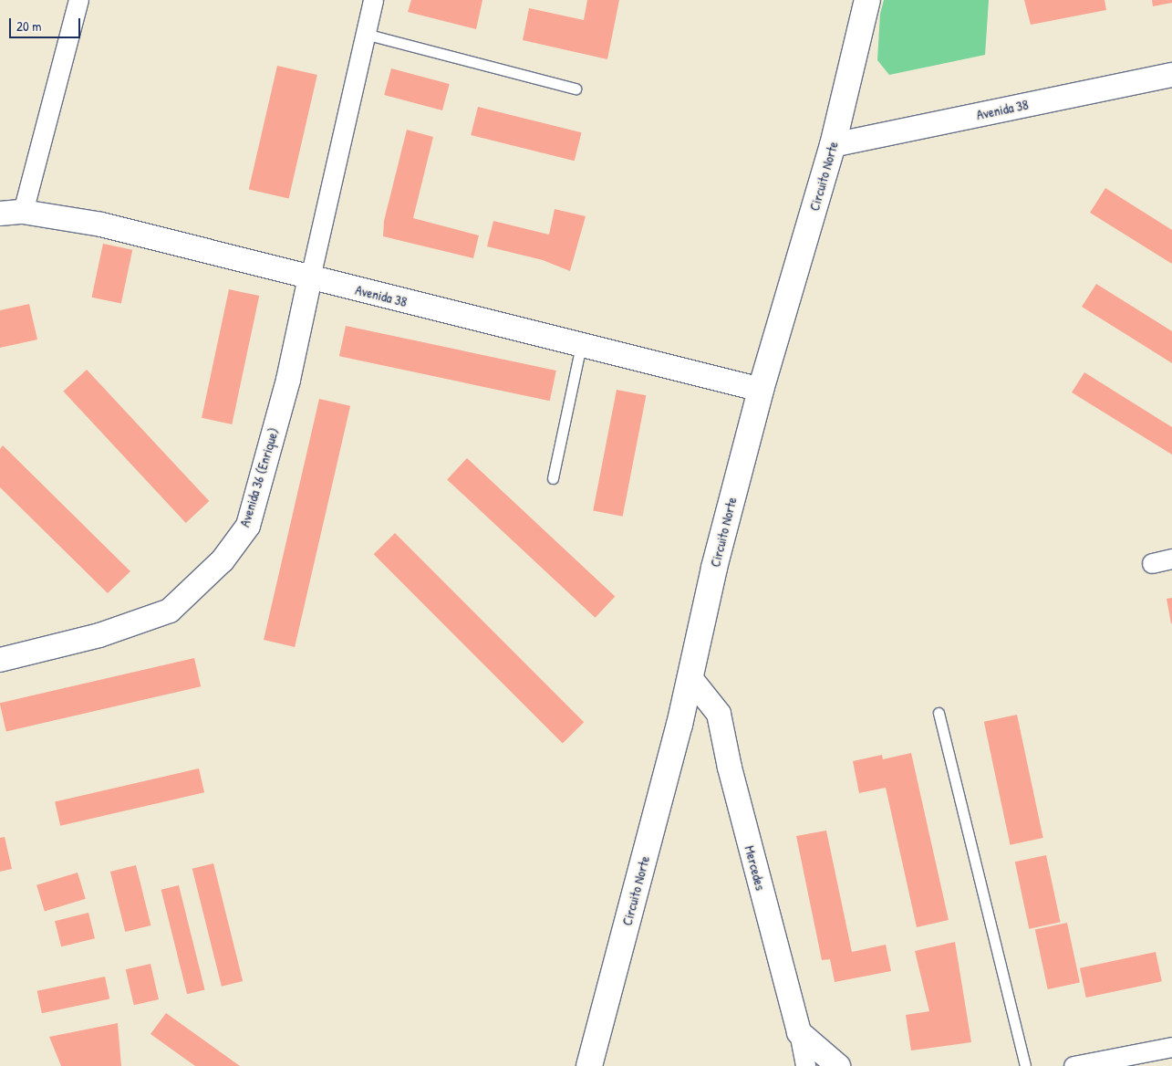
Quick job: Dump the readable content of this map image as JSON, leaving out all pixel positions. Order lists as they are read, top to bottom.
{
  "streets": {
    "main road": ["Circuito Norte"],
    "street": ["Avenida 38", "Avenida 36 (Enrique)", "Mercedes"]
  },
  "crossings": [
    ["Avenida 38", "Circuito Norte"],
    ["Avenida 38", "Avenida 36 (Enrique)"],
    ["Circuito Norte", "Mercedes"]
  ],
  "scale_bar": "20 m"
}
